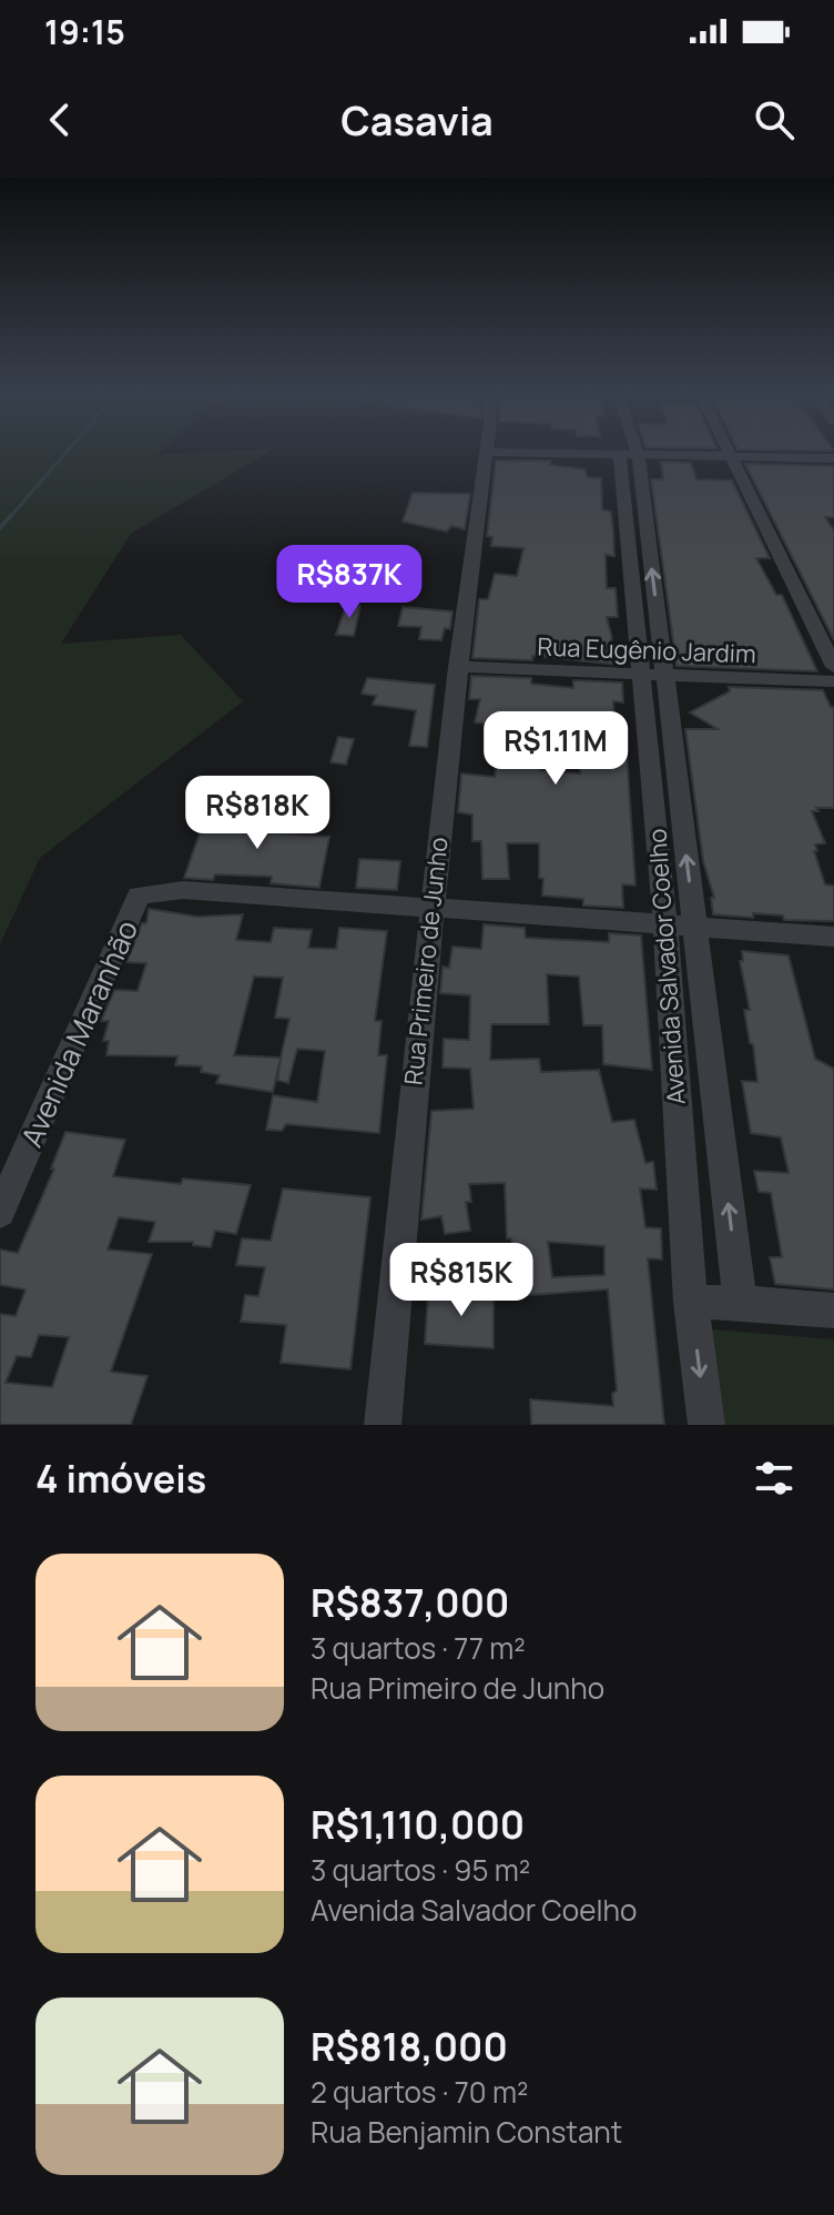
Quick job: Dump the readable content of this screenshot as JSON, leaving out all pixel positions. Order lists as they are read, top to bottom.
{
  "streets": {
    "street": [
      "Rua Eugênio Jardim",
      "Rua Primeiro de Junho",
      "Avenida Salvador Coelho",
      "Avenida Maranhão"
    ]
  },
  "crossings": [
    ["Rua Eugênio Jardim", "Rua Primeiro de Junho"],
    ["Rua Eugênio Jardim", "Avenida Salvador Coelho"],
    ["Rua Primeiro de Junho", "Avenida Maranhão"]
  ],
  "page": {
    "status": "19:15",
    "header": "Casavia",
    "price": [
      "R$837K",
      "R$1.11M",
      "R$818K",
      "R$815K"
    ],
    "heading": "4 imóveis",
    "list": [
      {
        "name": "R$837,000",
        "note": "3 quartos · 77 m² · Rua Primeiro de Junho"
      },
      {
        "name": "R$1,110,000",
        "note": "3 quartos · 95 m² · Avenida Salvador Coelho"
      },
      {
        "name": "R$818,000",
        "note": "2 quartos · 70 m² · Rua Benjamin Constant"
      }
    ]
  }
}
